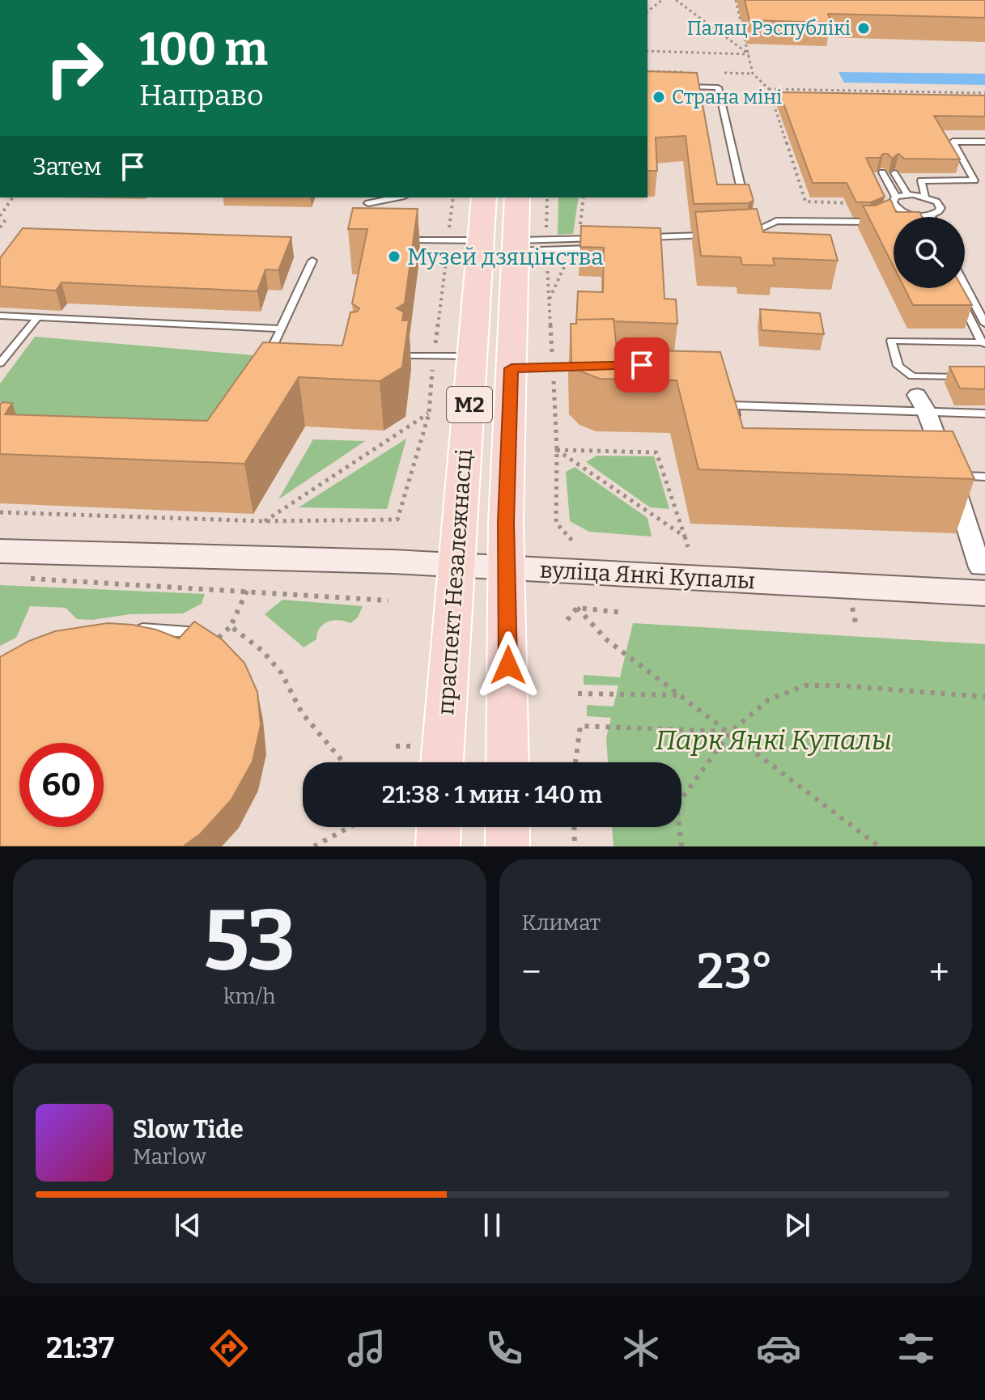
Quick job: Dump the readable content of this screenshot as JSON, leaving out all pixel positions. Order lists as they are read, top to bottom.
{
  "streets": {
    "main road": ["М2", "вуліца Янкі Купалы", "праспект Незалежнасці"]
  },
  "crossings": [
    ["вуліца Янкі Купалы", "праспект Незалежнасці"]
  ],
  "parks": ["Парк Янкі Купалы"],
  "places": ["Палац Рэспублікі", "Страна міні", "Музей дзяцінства"],
  "page": {
    "turn": ["100 m", "Направо"],
    "then": "Затем",
    "limit": "60",
    "trip": "21:38 · 1 мин · 140 m",
    "tile": [
      ["53", "km/h"],
      "Климат"
    ],
    "heat": ["−", "23°", "+"],
    "song": ["Slow Tide", "Marlow"],
    "tabs": "21:37"
  }
}
